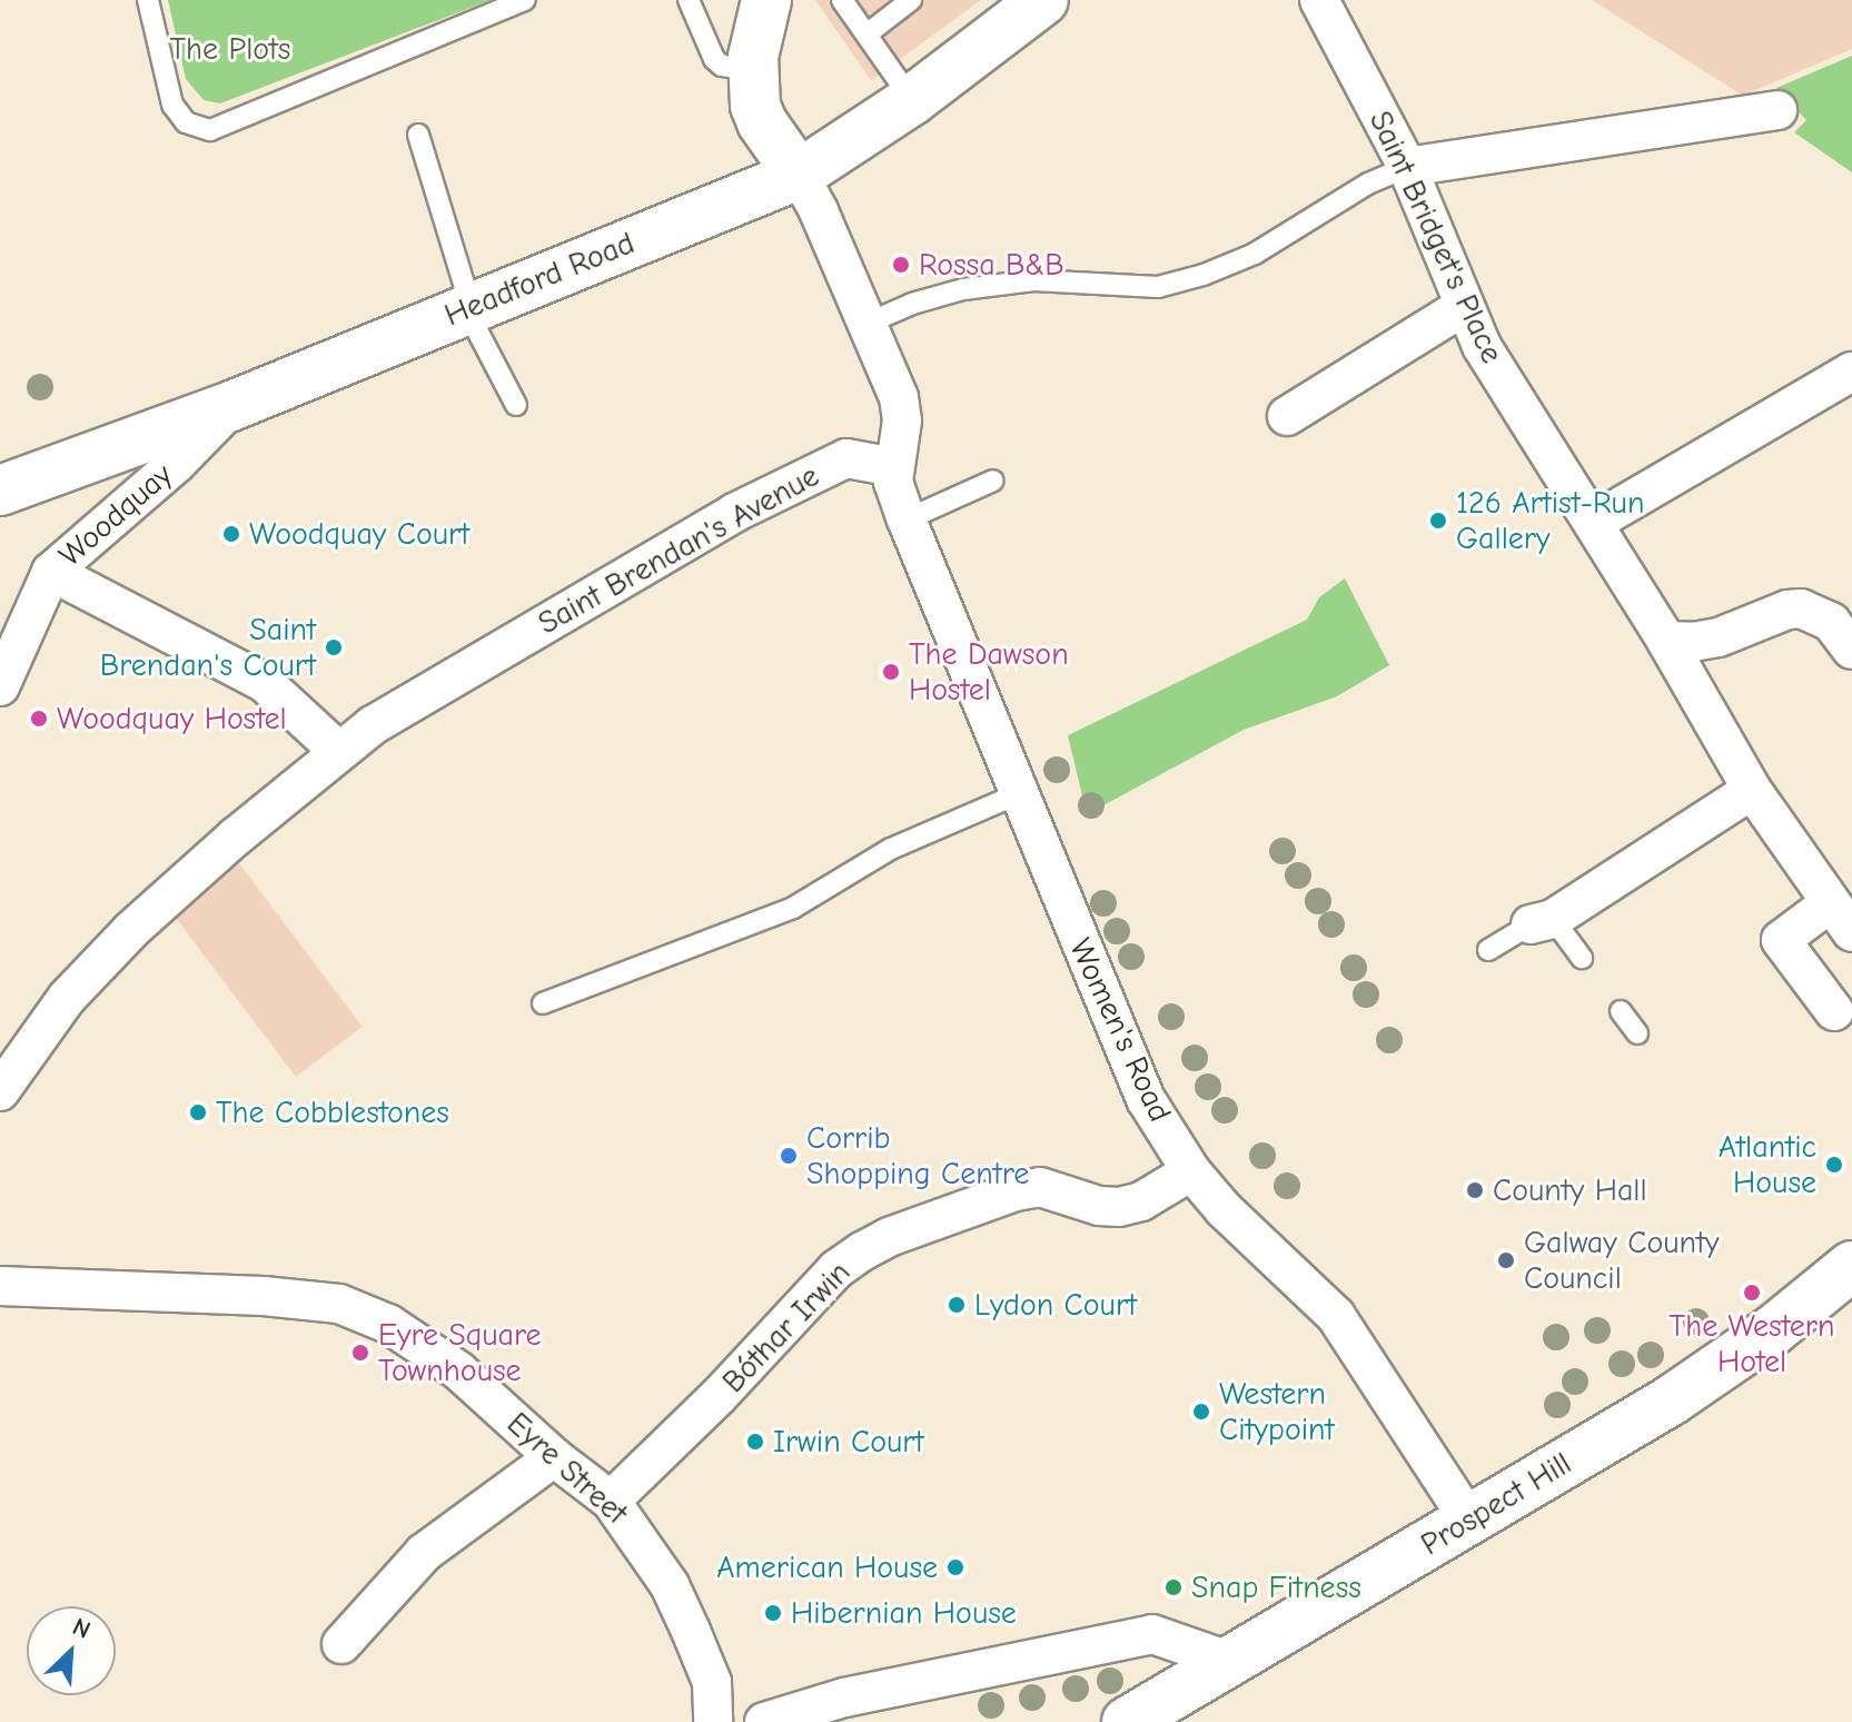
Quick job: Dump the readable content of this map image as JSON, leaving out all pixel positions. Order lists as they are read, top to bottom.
{
  "streets": {
    "main road": ["Headford Road", "Prospect Hill"],
    "street": [
      "Saint Bridget's Place",
      "Woodquay",
      "Saint Brendan's Avenue",
      "Women's Road",
      "Bóthar Irwin",
      "Eyre Street"
    ]
  },
  "crossings": [
    ["Headford Road", "Woodquay"],
    ["Saint Brendan's Avenue", "Women's Road"],
    ["Women's Road", "Bóthar Irwin"],
    ["Women's Road", "Prospect Hill"],
    ["Bóthar Irwin", "Eyre Street"]
  ],
  "parks": ["The Plots"],
  "places": [
    "Rossa B&B",
    "126 Artist-Run Gallery",
    "Woodquay Court",
    "Saint Brendan's Court",
    "The Dawson Hostel",
    "Woodquay Hostel",
    "The Cobblestones",
    "Corrib Shopping Centre",
    "Atlantic House",
    "County Hall",
    "Galway County Council",
    "The Western Hotel",
    "Lydon Court",
    "Eyre Square Townhouse",
    "Western Citypoint",
    "Irwin Court",
    "American House",
    "Snap Fitness",
    "Hibernian House"
  ],
  "north": "top right"
}
